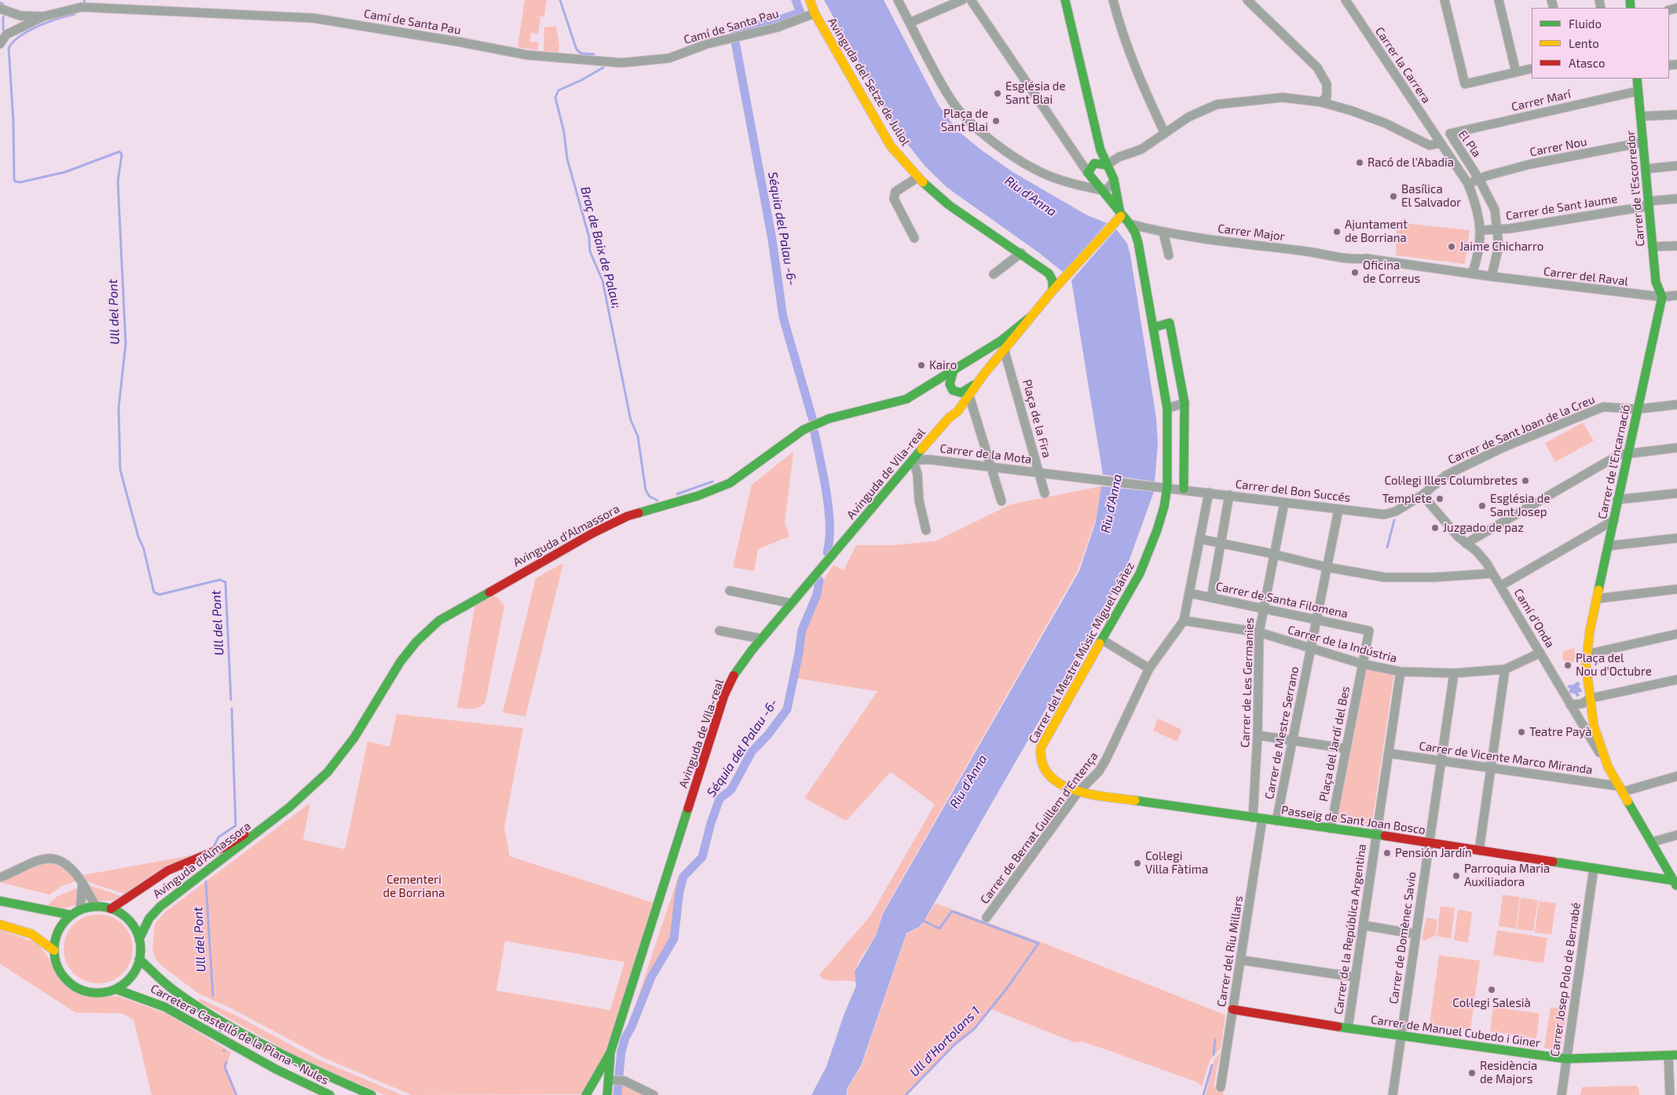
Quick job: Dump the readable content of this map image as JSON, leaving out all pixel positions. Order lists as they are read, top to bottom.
{
  "streets": {
    "street": [
      "Camí de Santa Pau",
      "Carrer la Carrera",
      "Avinguda del Setze de Juliol",
      "Carrer Marí",
      "El Pla",
      "Carrer Nou",
      "Carrer de l'Escorredor",
      "Carrer de Sant Jaume",
      "Carrer Major",
      "Carrer del Raval",
      "Plaça de la Fira",
      "Carrer de Sant Joan de la Creu",
      "Carrer de la Mota",
      "Carrer de l'Encarnació",
      "Avinguda de Vila-real",
      "Carrer del Bon Succés",
      "Avinguda d'Almassora",
      "Carrer de Santa Filomena",
      "Camí d'Onda",
      "Carrer de la Indústria",
      "Carrer del Mestre Músic Miguel Ibáñez",
      "Carrer de Les Germanies",
      "Carrer de Mestre Serrano",
      "Plaça del Jardí del Bes",
      "Carrer de Vicente Marco Miranda",
      "Passeig de Sant Joan Bosco",
      "Carrer de Bernat Guillem d'Entença",
      "Carrer de la República Argentina",
      "Carrer de Domènec Savio",
      "Carrer del Riu Millars",
      "Carrer Josep Polo de Bernabé",
      "Carrer de Manuel Cubedo i Giner",
      "Carretera Castelló de la Plana - Nules"
    ]
  },
  "crossings": [
    ["Camí de Santa Pau", "Avinguda del Setze de Juliol"],
    ["Carrer la Carrera", "El Pla"],
    ["Carrer Marí", "El Pla"],
    ["Carrer Marí", "Carrer de l'Escorredor"],
    ["El Pla", "Carrer Nou"],
    ["El Pla", "Carrer de Sant Jaume"],
    ["El Pla", "Carrer Major"],
    ["El Pla", "Carrer del Raval"],
    ["Carrer Nou", "Carrer de l'Escorredor"],
    ["Carrer de l'Escorredor", "Carrer de Sant Jaume"],
    ["Carrer de l'Escorredor", "Carrer del Raval"],
    ["Carrer de l'Escorredor", "Carrer de l'Encarnació"],
    ["Carrer Major", "Carrer del Mestre Músic Miguel Ibáñez"],
    ["Carrer del Raval", "Carrer de l'Encarnació"],
    ["Plaça de la Fira", "Carrer de la Mota"],
    ["Plaça de la Fira", "Avinguda de Vila-real"],
    ["Plaça de la Fira", "Carrer del Bon Succés"],
    ["Plaça de la Fira", "Avinguda d'Almassora"],
    ["Carrer de Sant Joan de la Creu", "Carrer de l'Encarnació"],
    ["Carrer de Sant Joan de la Creu", "Carrer del Bon Succés"],
    ["Carrer de Sant Joan de la Creu", "Camí d'Onda"],
    ["Carrer de la Mota", "Avinguda de Vila-real"],
    ["Avinguda de Vila-real", "Avinguda d'Almassora"],
    ["Carrer del Bon Succés", "Camí d'Onda"],
    ["Carrer del Bon Succés", "Carrer del Mestre Músic Miguel Ibáñez"],
    ["Carrer del Bon Succés", "Carrer de Les Germanies"],
    ["Carrer del Bon Succés", "Carrer de Mestre Serrano"],
    ["Carrer del Bon Succés", "Carrer de Bernat Guillem d'Entença"],
    ["Avinguda d'Almassora", "Carretera Castelló de la Plana - Nules"],
    ["Carrer de Santa Filomena", "Carrer de Les Germanies"],
    ["Carrer de Santa Filomena", "Carrer de Mestre Serrano"],
    ["Carrer de Santa Filomena", "Plaça del Jardí del Bes"],
    ["Carrer de Santa Filomena", "Carrer de Bernat Guillem d'Entença"],
    ["Camí d'Onda", "Carrer de la Indústria"],
    ["Camí d'Onda", "Carrer de Vicente Marco Miranda"],
    ["Camí d'Onda", "Passeig de Sant Joan Bosco"],
    ["Carrer de la Indústria", "Carrer de Les Germanies"],
    ["Carrer de la Indústria", "Carrer de Mestre Serrano"],
    ["Carrer de la Indústria", "Plaça del Jardí del Bes"],
    ["Carrer de la Indústria", "Carrer de Bernat Guillem d'Entença"],
    ["Carrer de la Indústria", "Carrer de Domènec Savio"],
    ["Carrer del Mestre Músic Miguel Ibáñez", "Passeig de Sant Joan Bosco"],
    ["Carrer de Les Germanies", "Passeig de Sant Joan Bosco"],
    ["Carrer de Les Germanies", "Carrer del Riu Millars"],
    ["Carrer de Mestre Serrano", "Passeig de Sant Joan Bosco"],
    ["Plaça del Jardí del Bes", "Passeig de Sant Joan Bosco"],
    ["Carrer de Vicente Marco Miranda", "Carrer de Domènec Savio"],
    ["Passeig de Sant Joan Bosco", "Carrer de Bernat Guillem d'Entença"],
    ["Passeig de Sant Joan Bosco", "Carrer de la República Argentina"],
    ["Passeig de Sant Joan Bosco", "Carrer de Domènec Savio"],
    ["Passeig de Sant Joan Bosco", "Carrer del Riu Millars"],
    ["Passeig de Sant Joan Bosco", "Carrer Josep Polo de Bernabé"],
    ["Carrer de la República Argentina", "Carrer de Manuel Cubedo i Giner"],
    ["Carrer de Domènec Savio", "Carrer de Manuel Cubedo i Giner"],
    ["Carrer del Riu Millars", "Carrer de Manuel Cubedo i Giner"],
    ["Carrer Josep Polo de Bernabé", "Carrer de Manuel Cubedo i Giner"]
  ],
  "water": [
    "Riu d'Anna",
    "Séquia del Palau -6-",
    "Braç de Baix de Palau;",
    "Ull del Pont",
    "Ull d'Hortolans 1"
  ],
  "parks": ["Cementeri de Borriana"],
  "places": [
    "Església de Sant Blai",
    "Plaça de Sant Blai",
    "Racó de l'Abadia",
    "Basílica El Salvador",
    "Ajuntament de Borriana",
    "Jaime Chicharro",
    "Oficina de Correus",
    "Kairo",
    "Col·legi Illes Columbretes",
    "Templete",
    "Església de Sant Josep",
    "Juzgado de paz",
    "Plaça del Nou d'Octubre",
    "Teatre Payà",
    "Pensión Jardín",
    "Col·legi Villa Fàtima",
    "Parroquia Maria Auxiliadora",
    "Col·legi Salesià",
    "Residència de Majors"
  ],
  "legend": ["Fluido", "Lento", "Atasco"]
}
